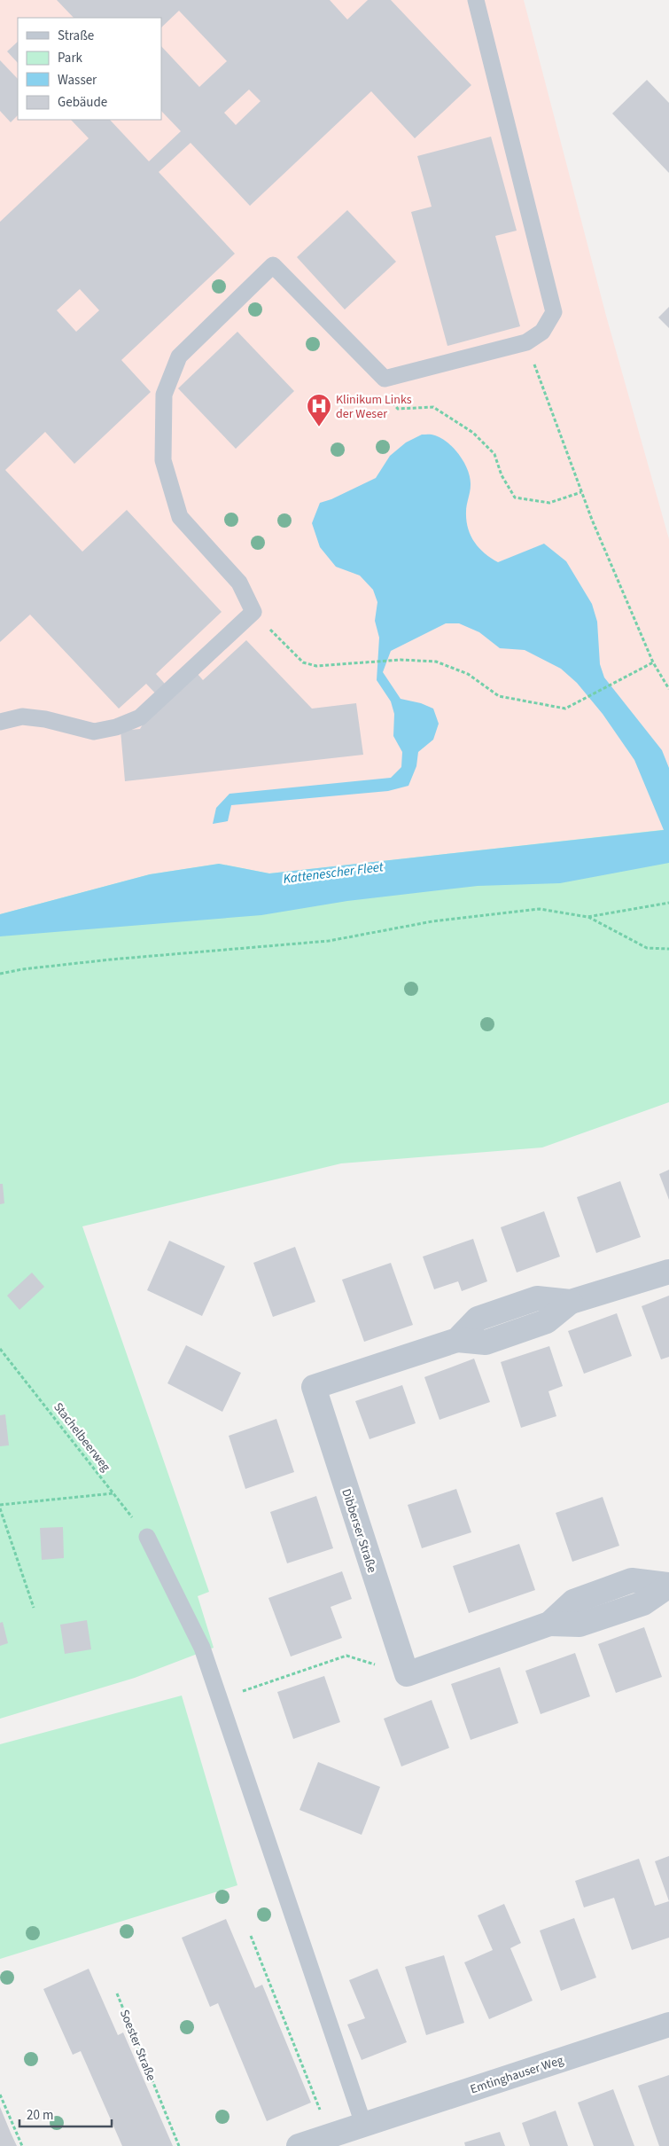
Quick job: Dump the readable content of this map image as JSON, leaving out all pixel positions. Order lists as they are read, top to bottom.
{
  "streets": {
    "street": ["Dibberser Straße", "Emtinghauser Weg"],
    "path": ["Stachelbeerweg", "Soester Straße"]
  },
  "water": ["Kattenescher Fleet"],
  "places": {
    "hospital": ["Klinikum Links der Weser"]
  },
  "legend": [
    "Straße",
    "Park",
    "Wasser",
    "Gebäude"
  ],
  "scale_bar": "20 m"
}
